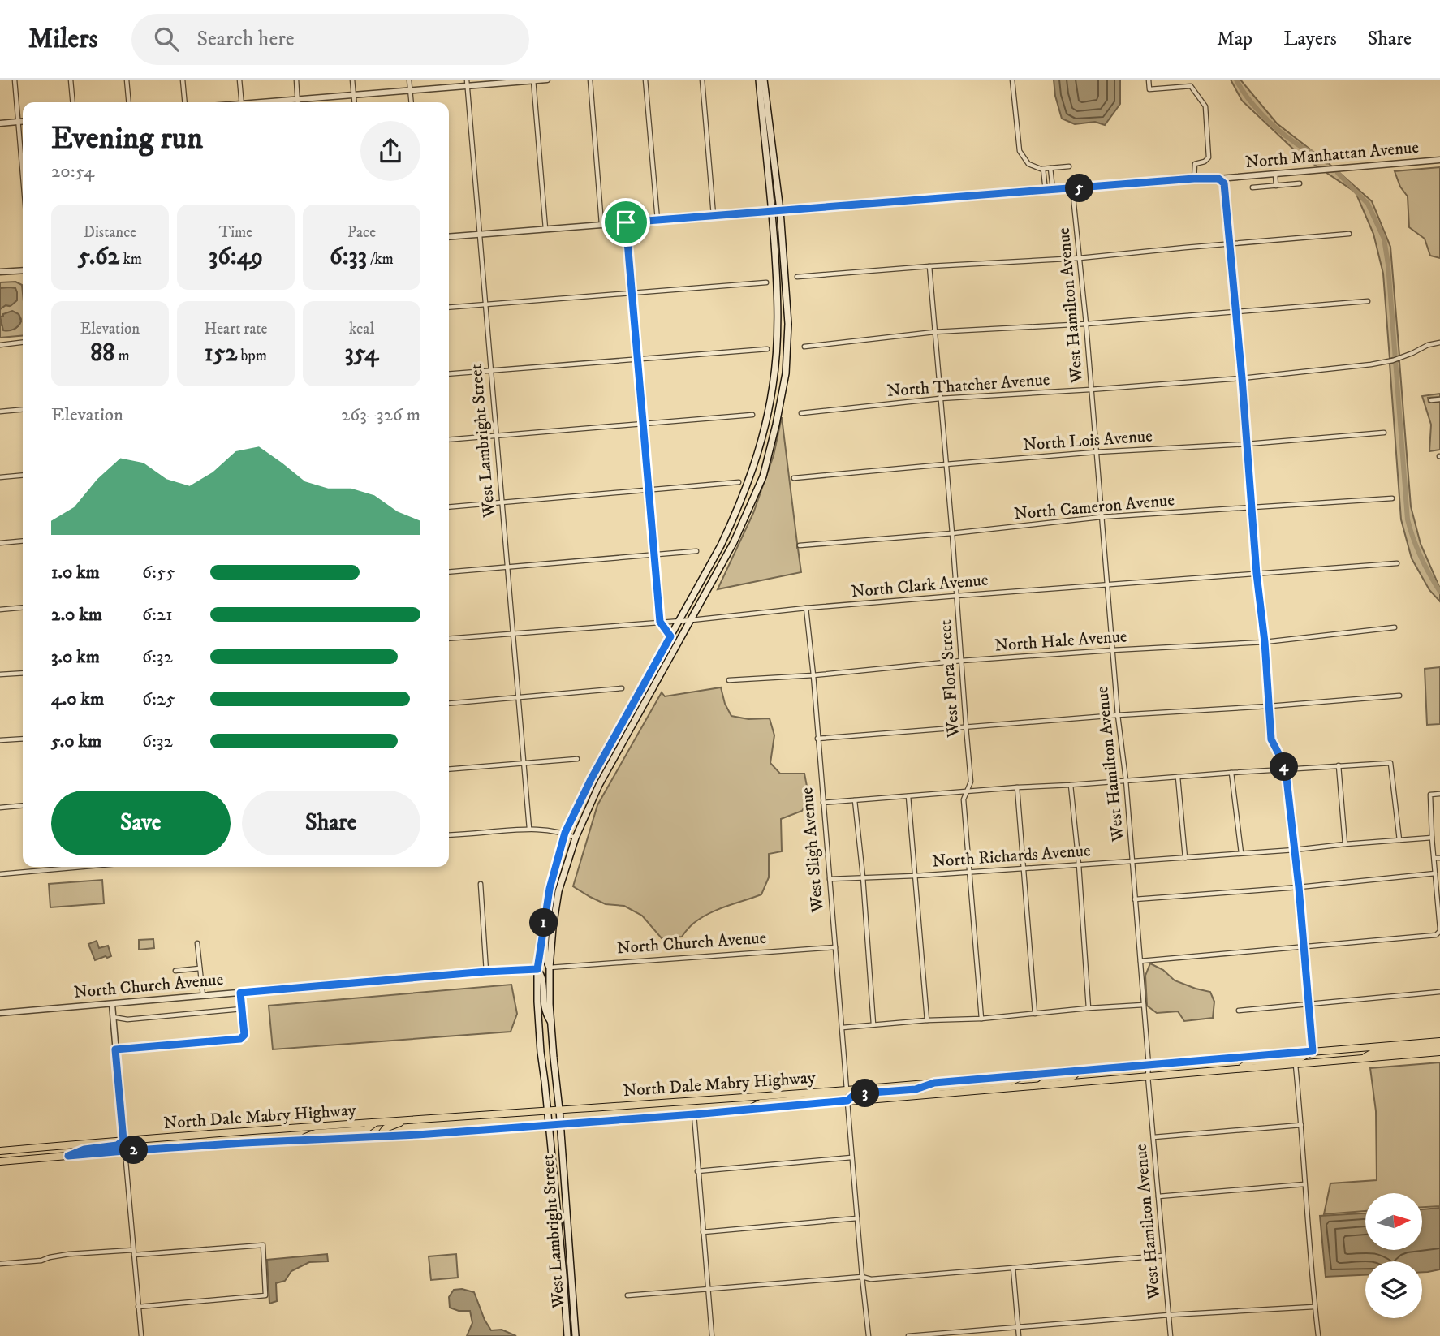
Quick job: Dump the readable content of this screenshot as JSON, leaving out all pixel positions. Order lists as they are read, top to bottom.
{
  "streets": {
    "main road": ["West Lambright Street", "North Dale Mabry Highway"],
    "street": [
      "North Manhattan Avenue",
      "West Hamilton Avenue",
      "North Thatcher Avenue",
      "North Lois Avenue",
      "North Cameron Avenue",
      "North Clark Avenue",
      "North Hale Avenue",
      "West Flora Street",
      "West Sligh Avenue",
      "North Richards Avenue",
      "North Church Avenue"
    ]
  },
  "crossings": [
    ["North Manhattan Avenue", "West Hamilton Avenue"],
    ["North Manhattan Avenue", "West Lambright Street"],
    ["West Hamilton Avenue", "North Thatcher Avenue"],
    ["West Hamilton Avenue", "North Lois Avenue"],
    ["West Hamilton Avenue", "North Cameron Avenue"],
    ["West Hamilton Avenue", "North Clark Avenue"],
    ["West Hamilton Avenue", "North Hale Avenue"],
    ["West Hamilton Avenue", "North Richards Avenue"],
    ["West Hamilton Avenue", "North Dale Mabry Highway"],
    ["North Thatcher Avenue", "West Flora Street"],
    ["West Lambright Street", "North Clark Avenue"],
    ["West Lambright Street", "North Church Avenue"],
    ["West Lambright Street", "North Dale Mabry Highway"],
    ["North Lois Avenue", "West Flora Street"],
    ["North Cameron Avenue", "West Flora Street"],
    ["North Clark Avenue", "West Flora Street"],
    ["North Clark Avenue", "West Sligh Avenue"],
    ["North Hale Avenue", "West Flora Street"],
    ["North Hale Avenue", "West Sligh Avenue"],
    ["West Flora Street", "North Richards Avenue"],
    ["West Sligh Avenue", "North Richards Avenue"],
    ["West Sligh Avenue", "North Church Avenue"],
    ["West Sligh Avenue", "North Dale Mabry Highway"]
  ],
  "north": "right",
  "page": {
    "header": "Milers",
    "search": "Search here",
    "nav": ["Map", "Layers", "Share"],
    "heading": ["Evening run", "20:54"],
    "pins": [
      "5",
      "4",
      "1",
      "3",
      "2"
    ],
    "stats": [
      ["Distance", "5.62 km"],
      ["Time", "36:49"],
      ["Pace", "6:33 /km"],
      ["Elevation", "88 m"],
      ["Heart rate", "152 bpm"],
      ["kcal", "354"]
    ],
    "chart": ["Elevation", "263–326 m"],
    "list": [
      {
        "name": "1.0 km",
        "note": "6:55"
      },
      {
        "name": "2.0 km",
        "note": "6:21"
      },
      {
        "name": "3.0 km",
        "note": "6:32"
      },
      {
        "name": "4.0 km",
        "note": "6:25"
      },
      {
        "name": "5.0 km",
        "note": "6:32"
      }
    ],
    "buttons": ["Save", "Share"]
  }
}
